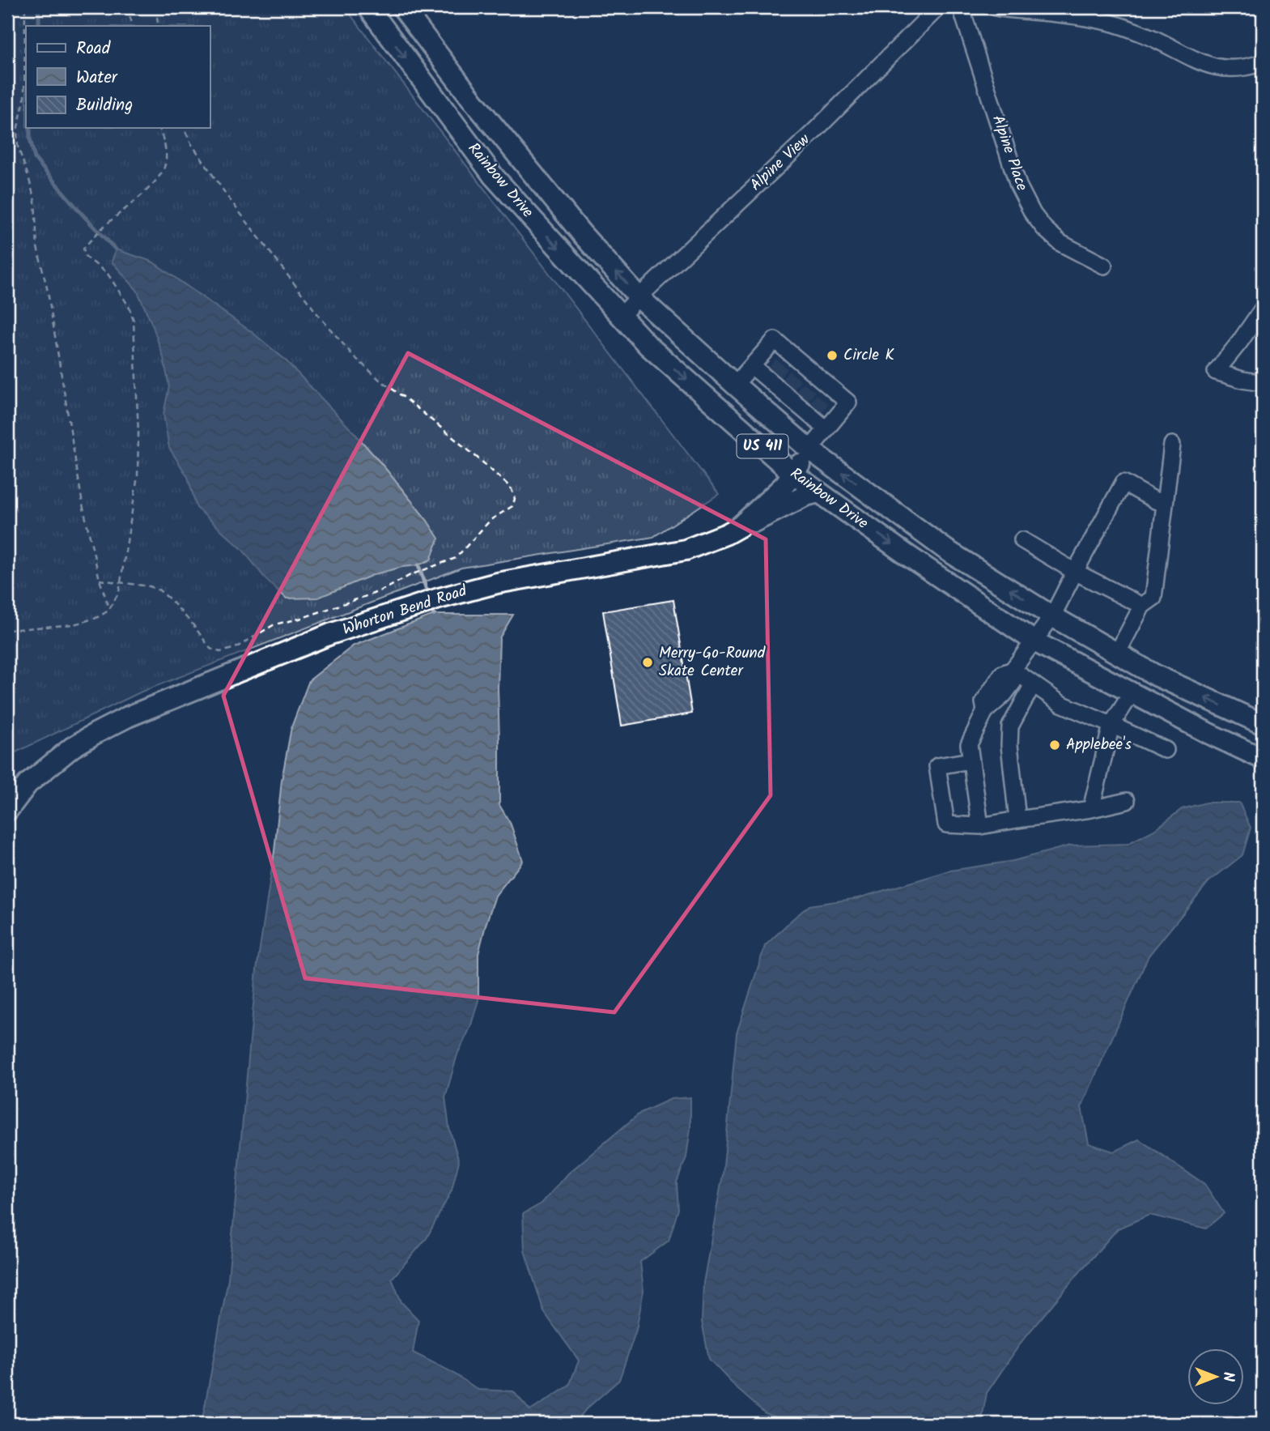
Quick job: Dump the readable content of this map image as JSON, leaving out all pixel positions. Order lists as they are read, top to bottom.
{
  "streets": {
    "main road": ["Rainbow Drive", "US 411", "Whorton Bend Road"],
    "street": ["Alpine Place", "Alpine View"]
  },
  "crossings": [
    ["Alpine View", "Rainbow Drive"],
    ["Rainbow Drive", "Whorton Bend Road"]
  ],
  "places": ["Circle K", "Merry-Go-Round Skate Center", "Applebee's"],
  "legend": ["Road", "Water", "Building"],
  "north": "right"
}
